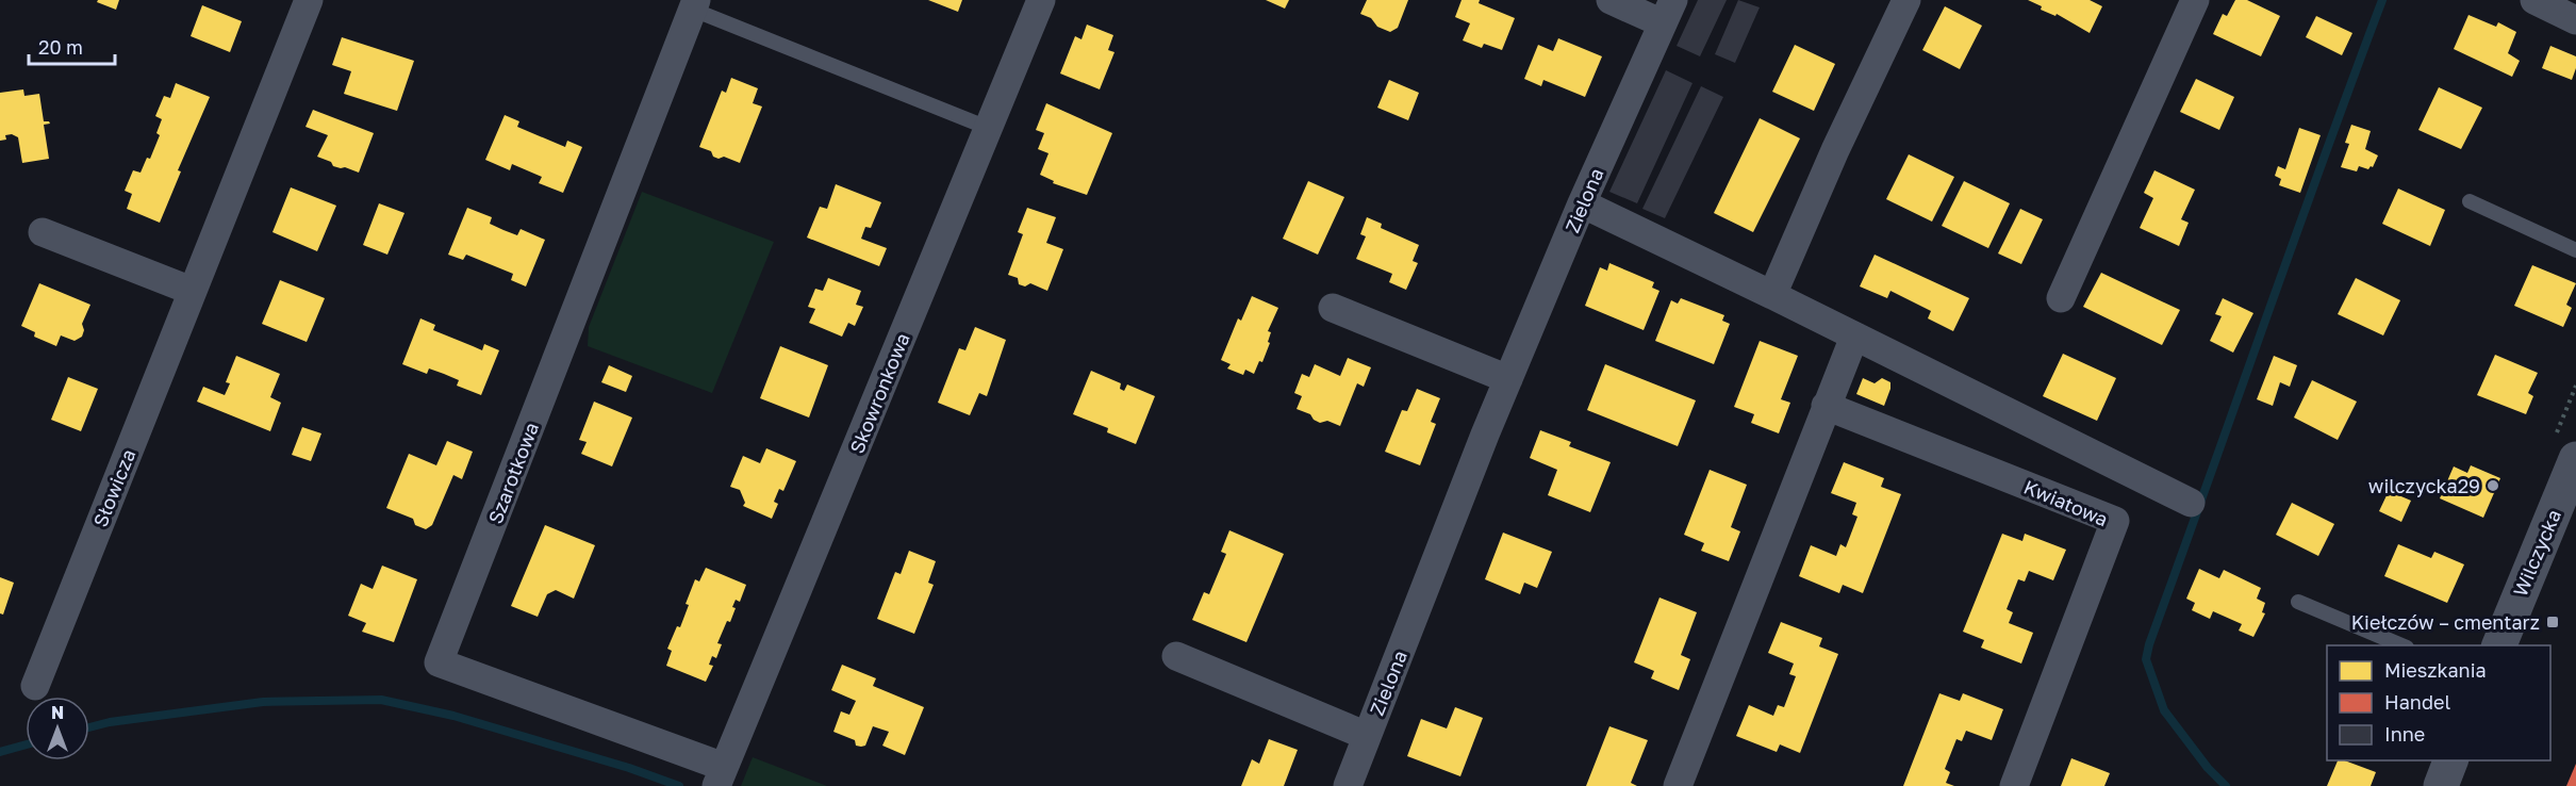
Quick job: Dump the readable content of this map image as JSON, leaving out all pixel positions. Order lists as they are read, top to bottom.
{
  "streets": {
    "street": [
      "Zielona",
      "Skowronkowa",
      "Szarotkowa",
      "Słowicza",
      "Kwiatowa",
      "Wilczycka"
    ]
  },
  "crossings": [
    ["Skowronkowa", "Szarotkowa"]
  ],
  "places": {
    "other": ["wilczycka29"],
    "transit": ["Kiełczów – cmentarz"]
  },
  "legend": ["Mieszkania", "Handel", "Inne"],
  "scale_bar": "20 m",
  "north": "top"
}
